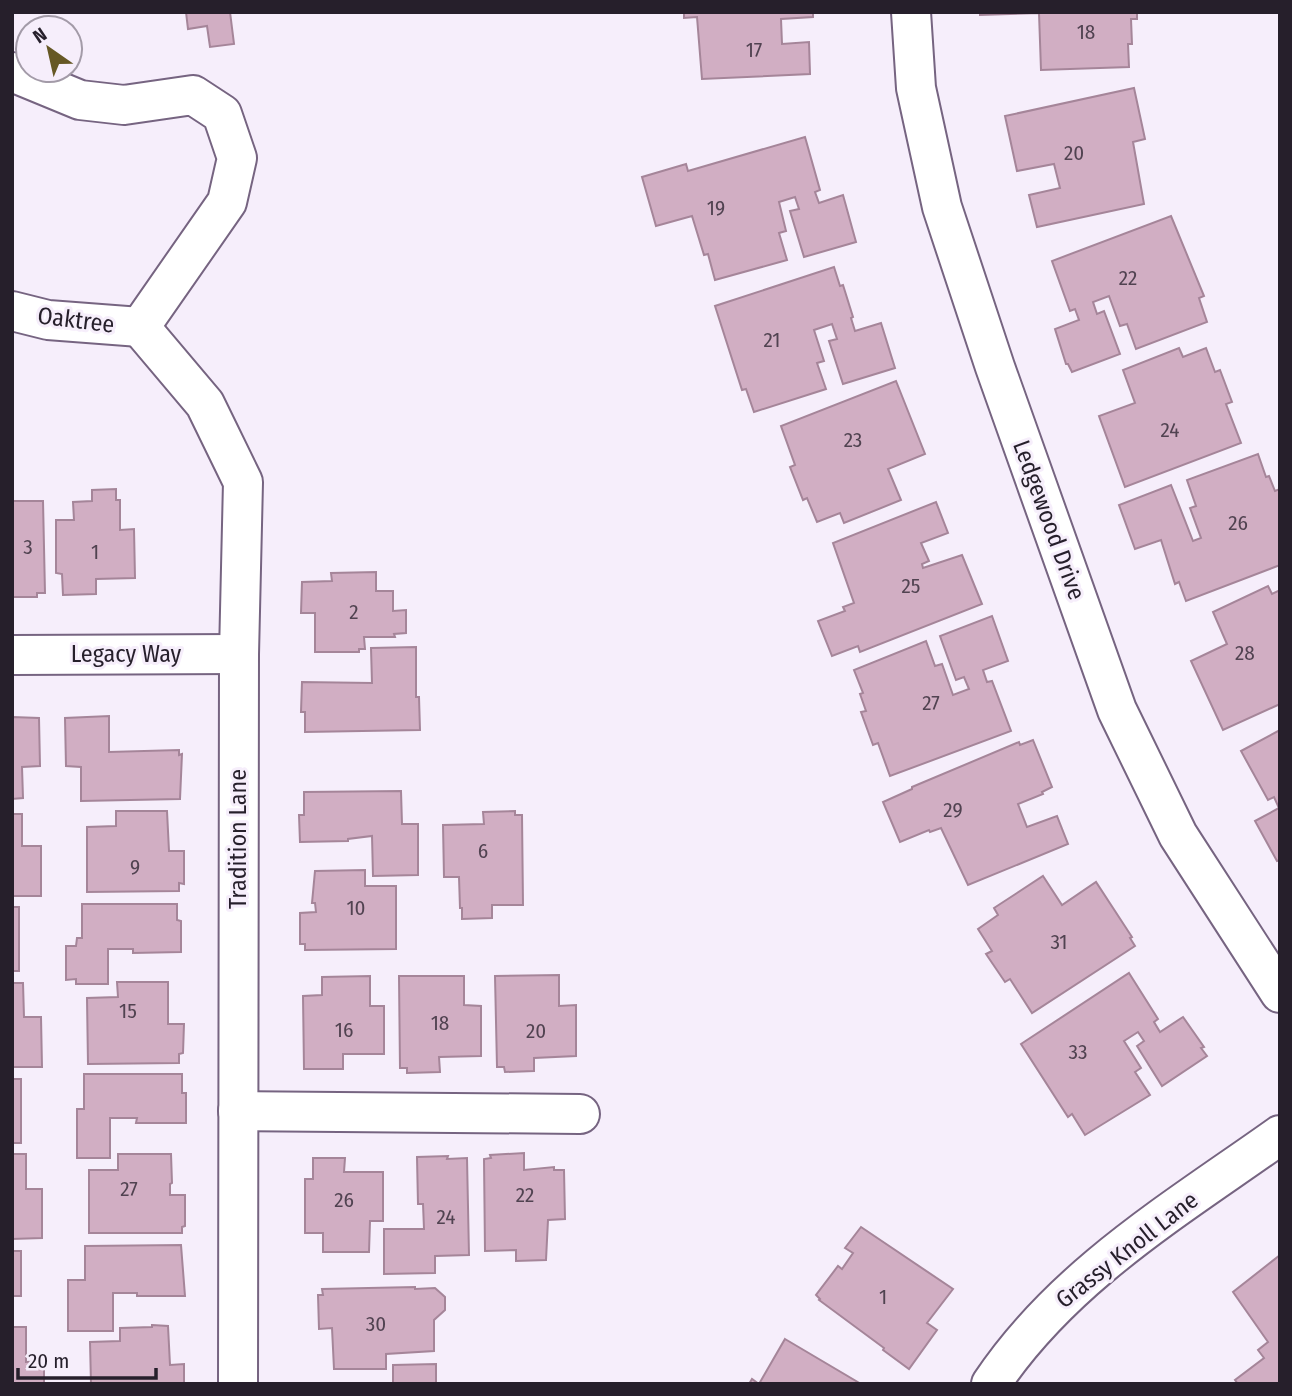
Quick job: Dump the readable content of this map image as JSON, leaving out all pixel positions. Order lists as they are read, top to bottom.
{
  "streets": {
    "street": [
      "Oaktree",
      "Ledgewood Drive",
      "Legacy Way",
      "Tradition Lane",
      "Grassy Knoll Lane"
    ]
  },
  "crossings": [
    ["Oaktree", "Tradition Lane"],
    ["Legacy Way", "Tradition Lane"]
  ],
  "house_numbers": [
    "18",
    "17",
    "20",
    "19",
    "22",
    "21",
    "24",
    "23",
    "26",
    "3",
    "1",
    "25",
    "2",
    "28",
    "27",
    "29",
    "6",
    "9",
    "10",
    "31",
    "15",
    "18",
    "16",
    "20",
    "33",
    "27",
    "22",
    "26",
    "24",
    "1",
    "30"
  ],
  "scale_bar": "20 m",
  "north": "top left"
}
